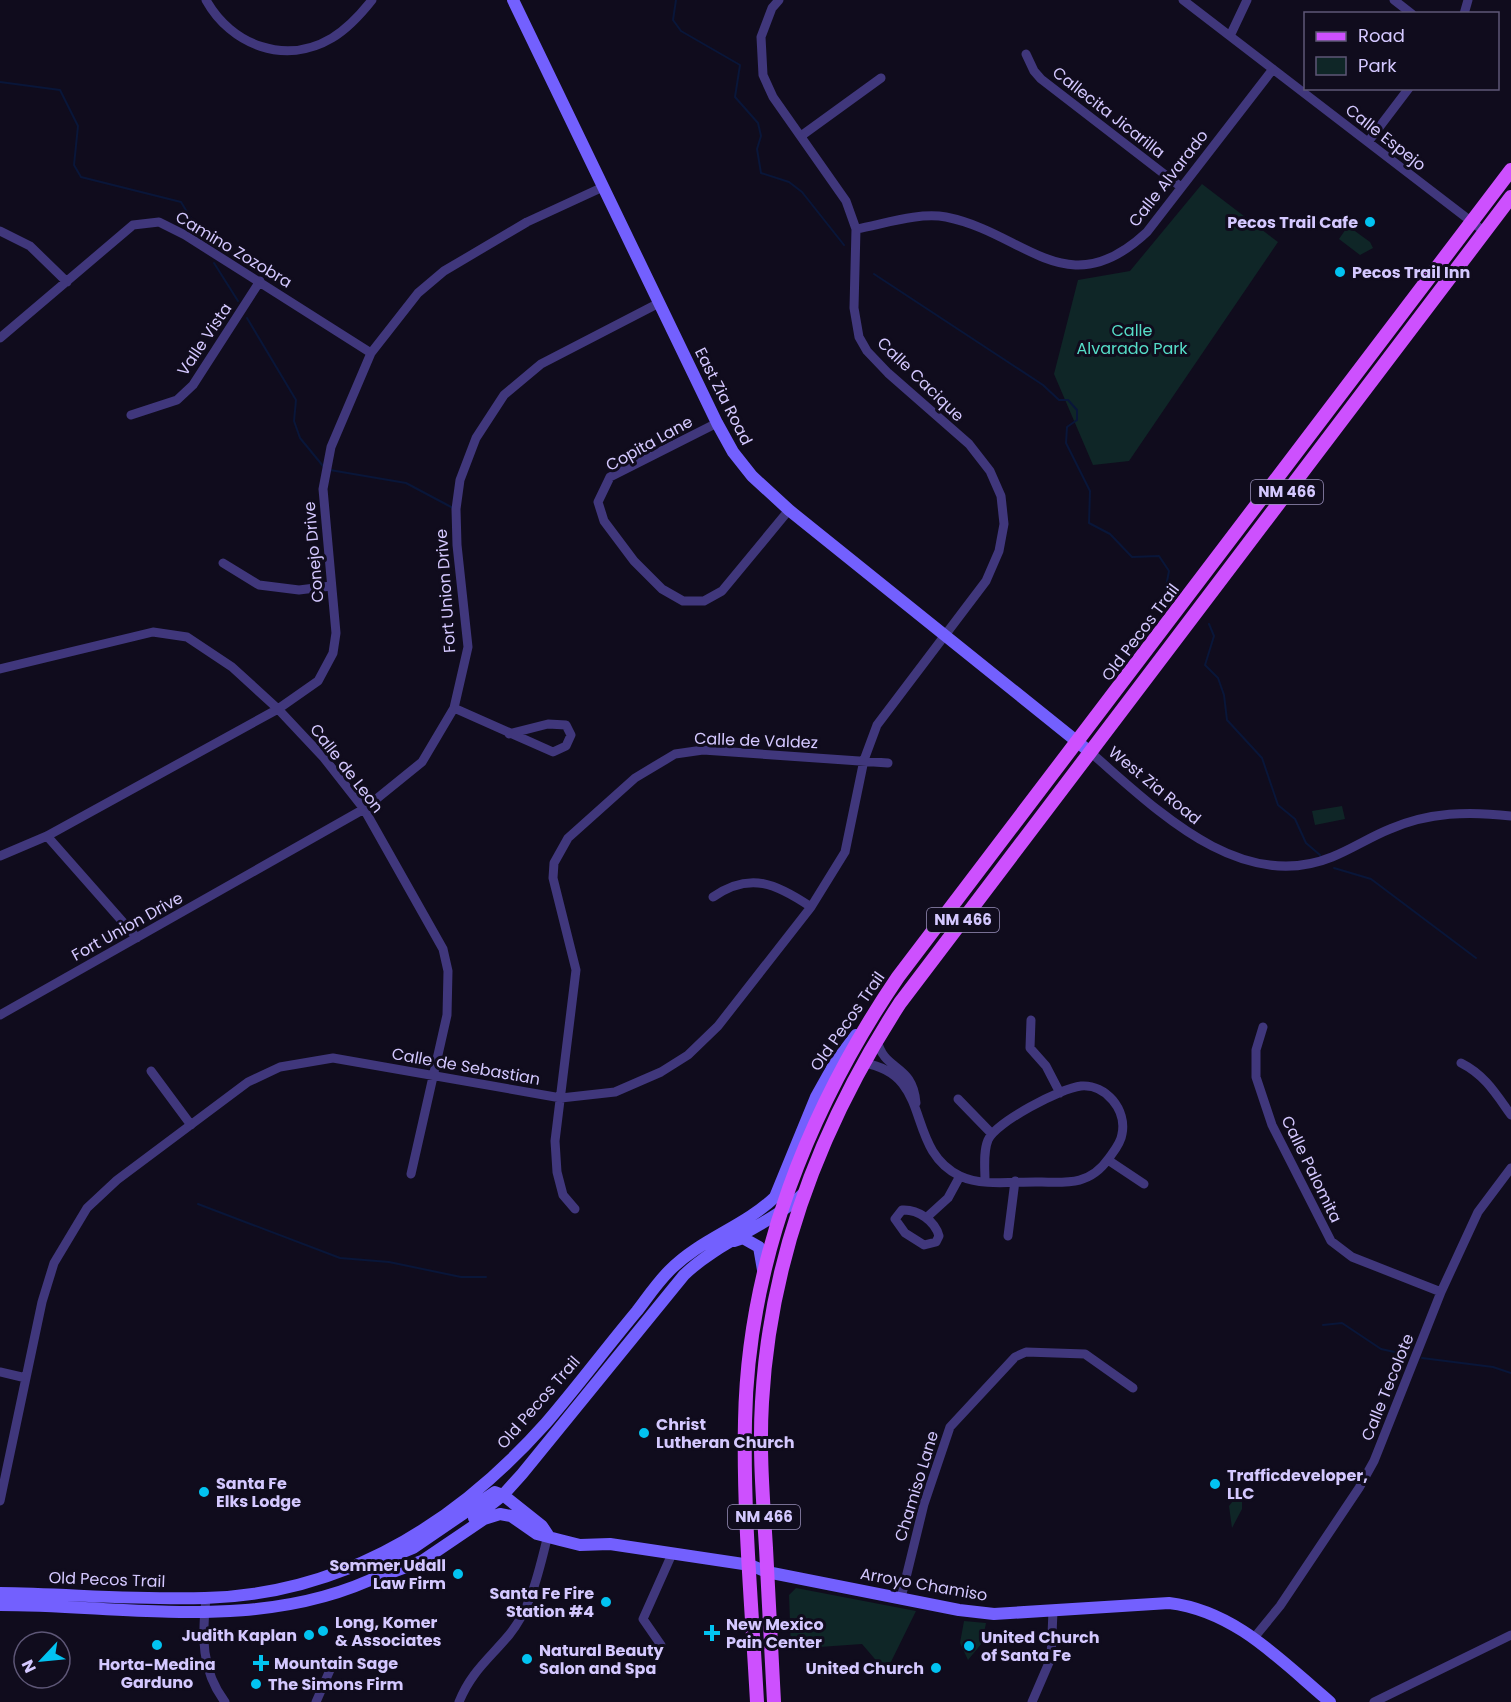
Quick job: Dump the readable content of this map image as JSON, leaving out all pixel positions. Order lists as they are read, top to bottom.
{
  "streets": {
    "main road": ["NM 466", "Old Pecos Trail"],
    "street": [
      "Callecita Jicarilla",
      "Calle Espejo",
      "Calle Alvarado",
      "Camino Zozobra",
      "Valle Vista",
      "Calle Cacique",
      "East Zia Road",
      "Copita Lane",
      "Conejo Drive",
      "Fort Union Drive",
      "Calle de Valdez",
      "Calle de Leon",
      "West Zia Road",
      "Calle de Sebastian",
      "Calle Palomita",
      "Calle Tecolote",
      "Chamiso Lane",
      "Arroyo Chamiso"
    ]
  },
  "crossings": [
    ["Callecita Jicarilla", "Calle Alvarado"],
    ["Calle Espejo", "Calle Alvarado"],
    ["Calle Espejo", "Old Pecos Trail"],
    ["Calle Alvarado", "Calle Cacique"],
    ["Camino Zozobra", "Valle Vista"],
    ["Camino Zozobra", "Conejo Drive"],
    ["Calle Cacique", "East Zia Road"],
    ["Calle Cacique", "Calle de Sebastian"],
    ["East Zia Road", "Copita Lane"],
    ["East Zia Road", "Conejo Drive"],
    ["East Zia Road", "Fort Union Drive"],
    ["East Zia Road", "Old Pecos Trail"],
    ["East Zia Road", "West Zia Road"],
    ["East Zia Road", "Calle de Sebastian"],
    ["NM 466", "Old Pecos Trail"],
    ["NM 466", "Arroyo Chamiso"],
    ["Conejo Drive", "Calle de Leon"],
    ["Fort Union Drive", "Calle de Leon"],
    ["Old Pecos Trail", "West Zia Road"],
    ["Old Pecos Trail", "Arroyo Chamiso"],
    ["Calle de Valdez", "Calle de Sebastian"],
    ["Calle de Leon", "Calle de Sebastian"],
    ["Calle Palomita", "Calle Tecolote"],
    ["Calle Tecolote", "Arroyo Chamiso"],
    ["Chamiso Lane", "Arroyo Chamiso"]
  ],
  "parks": ["Calle Alvarado Park"],
  "places": {
    "other": [
      "Pecos Trail Cafe",
      "Pecos Trail Inn",
      "Christ Lutheran Church",
      "Trafficdeveloper, LLC",
      "Santa Fe Elks Lodge",
      "Sommer Udall Law Firm",
      "Santa Fe Fire Station #4",
      "Long, Komer & Associates",
      "Judith Kaplan",
      "Horta-Medina Garduno",
      "United Church of Santa Fe",
      "Natural Beauty Salon and Spa",
      "United Church",
      "The Simons Firm"
    ],
    "health": ["New Mexico Pain Center", "Mountain Sage"]
  },
  "legend": ["Road", "Park"],
  "north": "bottom left"
}
